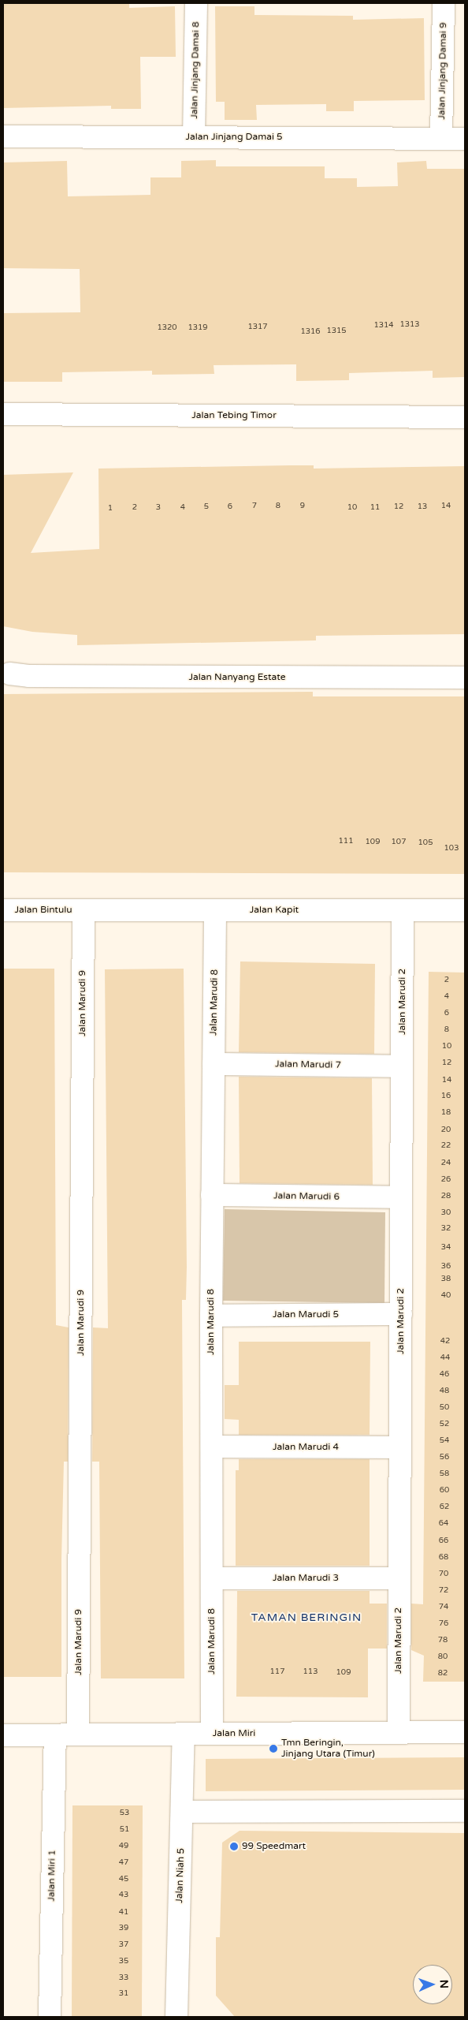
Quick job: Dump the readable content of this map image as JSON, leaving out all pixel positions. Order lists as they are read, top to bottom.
{
  "streets": {
    "street": [
      "Jalan Jinjang Damai 8",
      "Jalan Jinjang Damai 9",
      "Jalan Jinjang Damai 5",
      "Jalan Tebing Timor",
      "Jalan Nanyang Estate",
      "Jalan Bintulu",
      "Jalan Kapit",
      "Jalan Marudi 2",
      "Jalan Marudi 8",
      "Jalan Marudi 9",
      "Jalan Marudi 7",
      "Jalan Marudi 6",
      "Jalan Marudi 5",
      "Jalan Marudi 4",
      "Jalan Marudi 3",
      "Jalan Miri",
      "Jalan Miri 1",
      "Jalan Niah 5"
    ]
  },
  "crossings": [
    ["Jalan Jinjang Damai 8", "Jalan Jinjang Damai 5"],
    ["Jalan Jinjang Damai 9", "Jalan Jinjang Damai 5"],
    ["Jalan Bintulu", "Jalan Kapit"],
    ["Jalan Bintulu", "Jalan Marudi 9"],
    ["Jalan Kapit", "Jalan Marudi 2"],
    ["Jalan Kapit", "Jalan Marudi 8"],
    ["Jalan Kapit", "Jalan Marudi 9"],
    ["Jalan Marudi 2", "Jalan Marudi 7"],
    ["Jalan Marudi 2", "Jalan Marudi 6"],
    ["Jalan Marudi 2", "Jalan Marudi 5"],
    ["Jalan Marudi 2", "Jalan Marudi 4"],
    ["Jalan Marudi 2", "Jalan Marudi 3"],
    ["Jalan Marudi 2", "Jalan Miri"],
    ["Jalan Marudi 8", "Jalan Marudi 7"],
    ["Jalan Marudi 8", "Jalan Marudi 6"],
    ["Jalan Marudi 8", "Jalan Marudi 5"],
    ["Jalan Marudi 8", "Jalan Marudi 4"],
    ["Jalan Marudi 8", "Jalan Marudi 3"],
    ["Jalan Marudi 8", "Jalan Miri"],
    ["Jalan Marudi 9", "Jalan Miri"],
    ["Jalan Miri", "Jalan Miri 1"],
    ["Jalan Miri", "Jalan Niah 5"]
  ],
  "districts": ["TAMAN BERINGIN"],
  "places": ["Tmn Beringin, Jinjang Utara (Timur)", "99 Speedmart"],
  "house_numbers": [
    "1313",
    "1314",
    "1317",
    "1320",
    "1319",
    "1315",
    "1316",
    "7",
    "8",
    "9",
    "14",
    "5",
    "6",
    "12",
    "13",
    "2",
    "3",
    "4",
    "10",
    "11",
    "1",
    "111",
    "109",
    "107",
    "105",
    "103",
    "2",
    "4",
    "6",
    "8",
    "10",
    "12",
    "14",
    "16",
    "18",
    "20",
    "22",
    "24",
    "26",
    "28",
    "30",
    "32",
    "34",
    "36",
    "38",
    "40",
    "42",
    "44",
    "46",
    "48",
    "50",
    "52",
    "54",
    "56",
    "58",
    "60",
    "62",
    "64",
    "66",
    "68",
    "70",
    "72",
    "74",
    "76",
    "78",
    "80",
    "117",
    "113",
    "109",
    "82",
    "53",
    "51",
    "49",
    "47",
    "45",
    "43",
    "41",
    "39",
    "37",
    "35",
    "33",
    "31"
  ],
  "north": "right"
}
